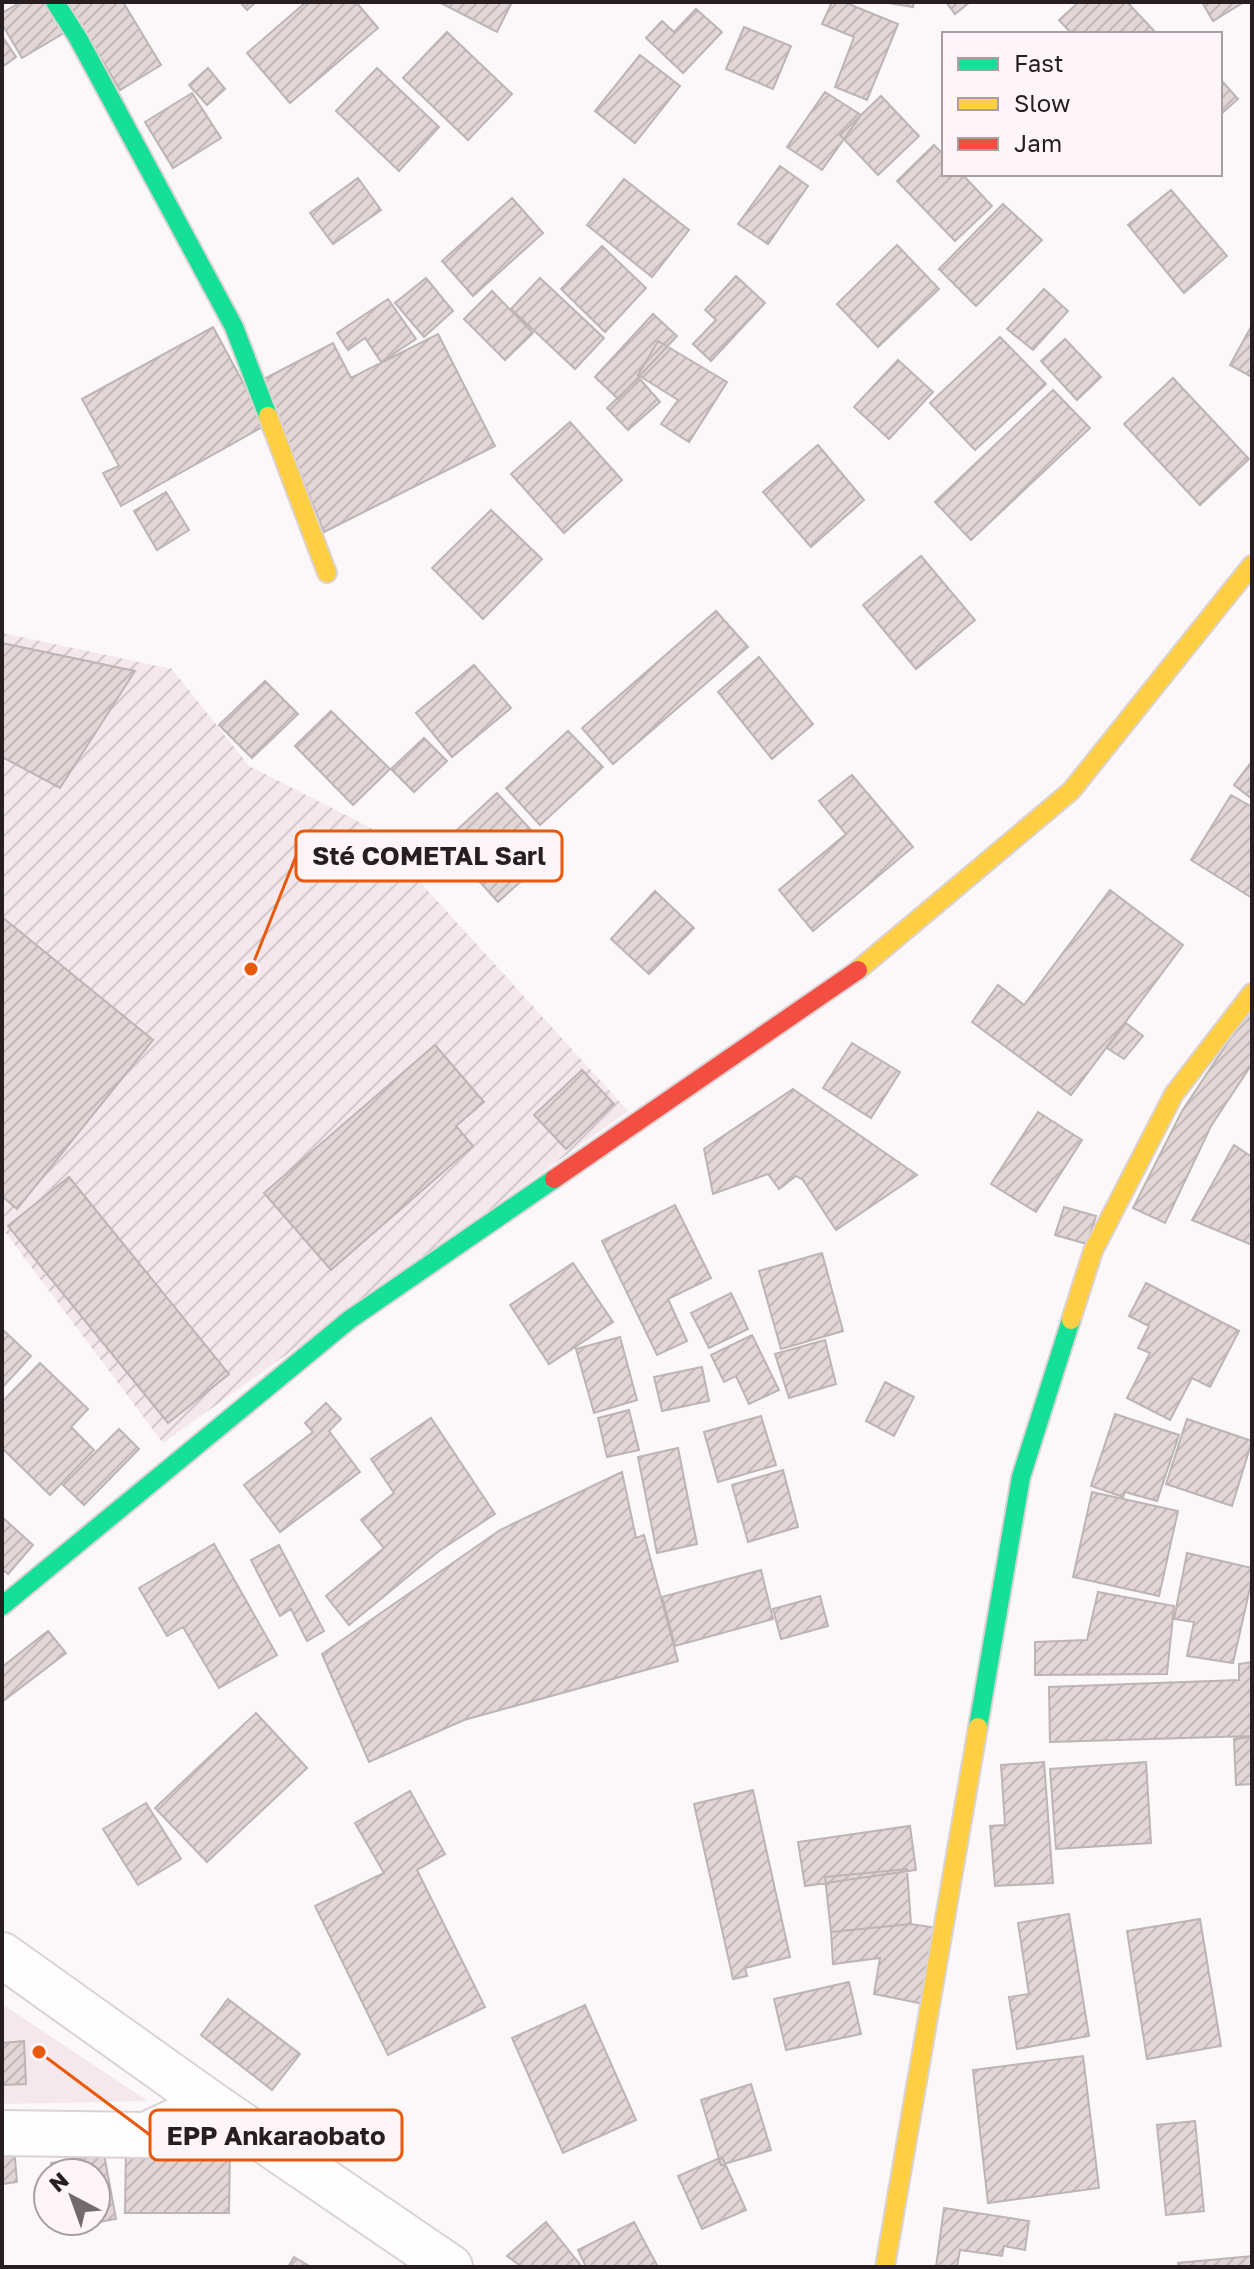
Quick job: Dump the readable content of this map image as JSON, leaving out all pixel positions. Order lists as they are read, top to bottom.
{
  "places": ["Sté COMETAL Sarl", "EPP Ankaraobato"],
  "legend": ["Fast", "Slow", "Jam"],
  "north": "top left"
}
